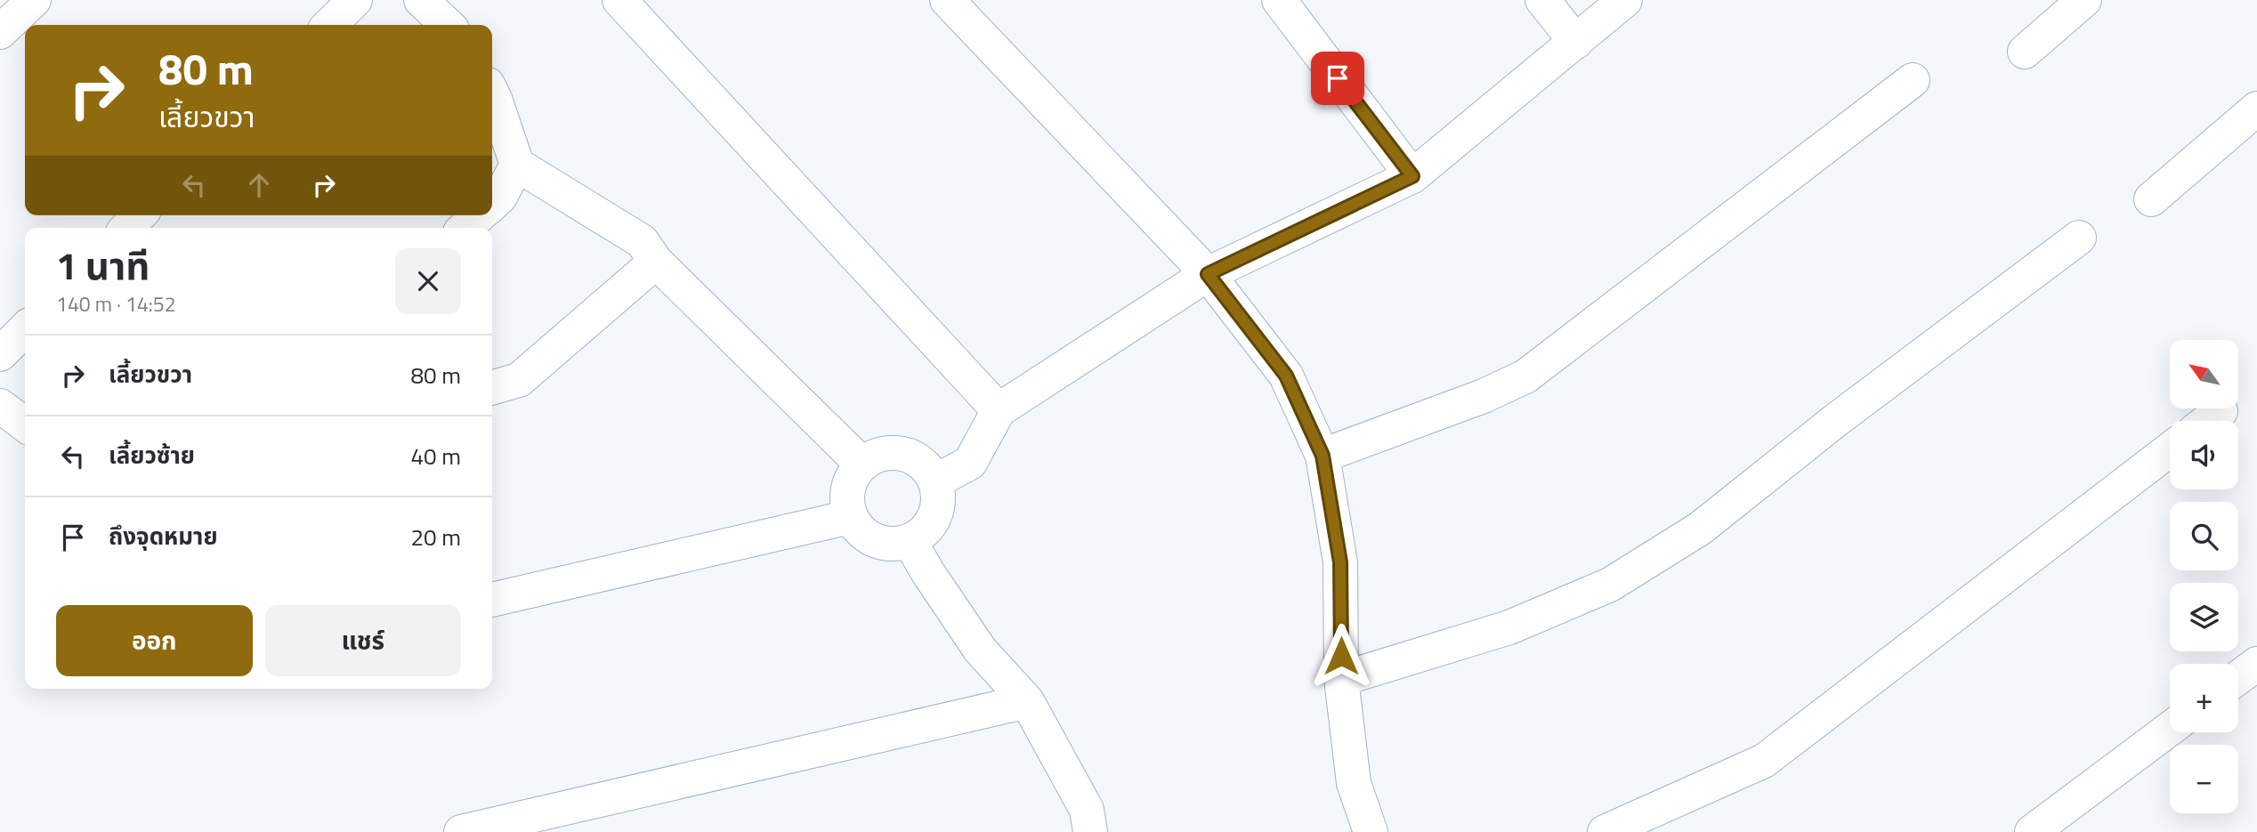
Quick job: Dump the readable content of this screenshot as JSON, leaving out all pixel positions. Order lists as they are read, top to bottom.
{
  "north": "top left",
  "page": {
    "turn": ["80 m", "เลี้ยวขวา"],
    "heading": ["1 นาที", "140 m · 14:52"],
    "list": [
      {
        "name": "เลี้ยวขวา",
        "value": "80 m"
      },
      {
        "name": "เลี้ยวซ้าย",
        "value": "40 m"
      },
      {
        "name": "ถึงจุดหมาย",
        "value": "20 m"
      }
    ],
    "map_buttons": ["+", "−"],
    "buttons": ["ออก", "แชร์"]
  }
}
